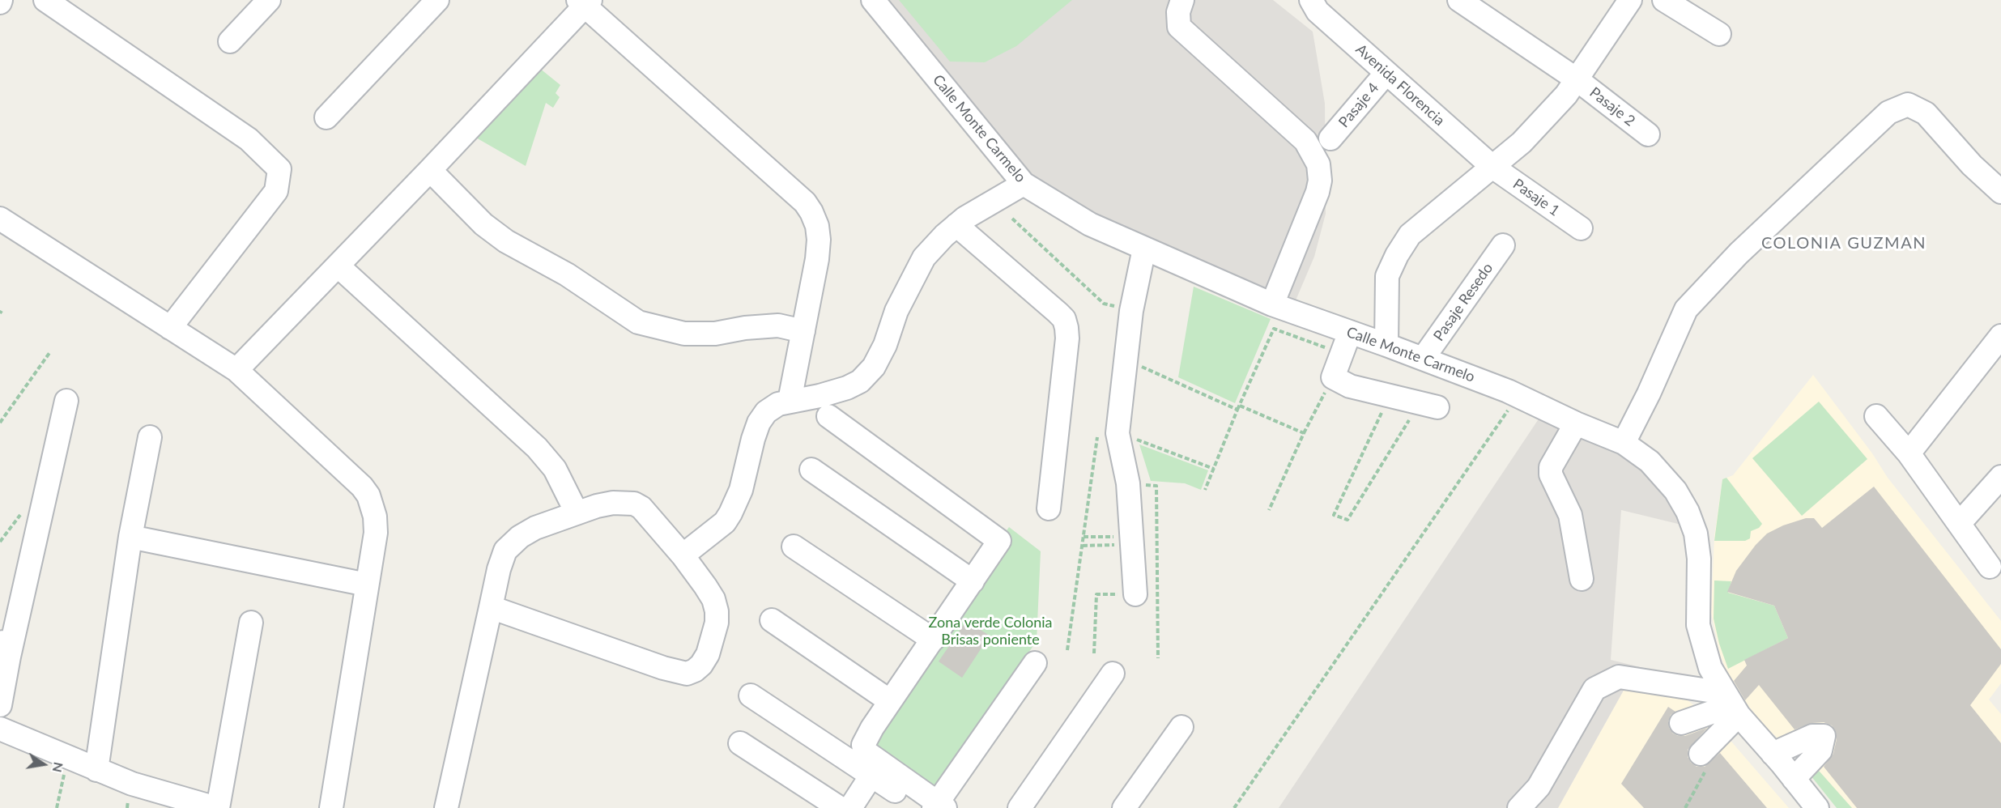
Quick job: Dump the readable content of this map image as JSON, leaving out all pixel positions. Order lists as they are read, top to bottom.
{
  "streets": {
    "street": [
      "Avenida Florencia",
      "Pasaje 4",
      "Pasaje 2",
      "Calle Monte Carmelo",
      "Pasaje 1",
      "Pasaje Resedo"
    ]
  },
  "crossings": [
    ["Avenida Florencia", "Pasaje 4"],
    ["Avenida Florencia", "Pasaje 1"],
    ["Calle Monte Carmelo", "Pasaje Resedo"]
  ],
  "districts": ["COLONIA GUZMAN"],
  "parks": ["Zona verde Colonia Brisas poniente"],
  "north": "right"
}
